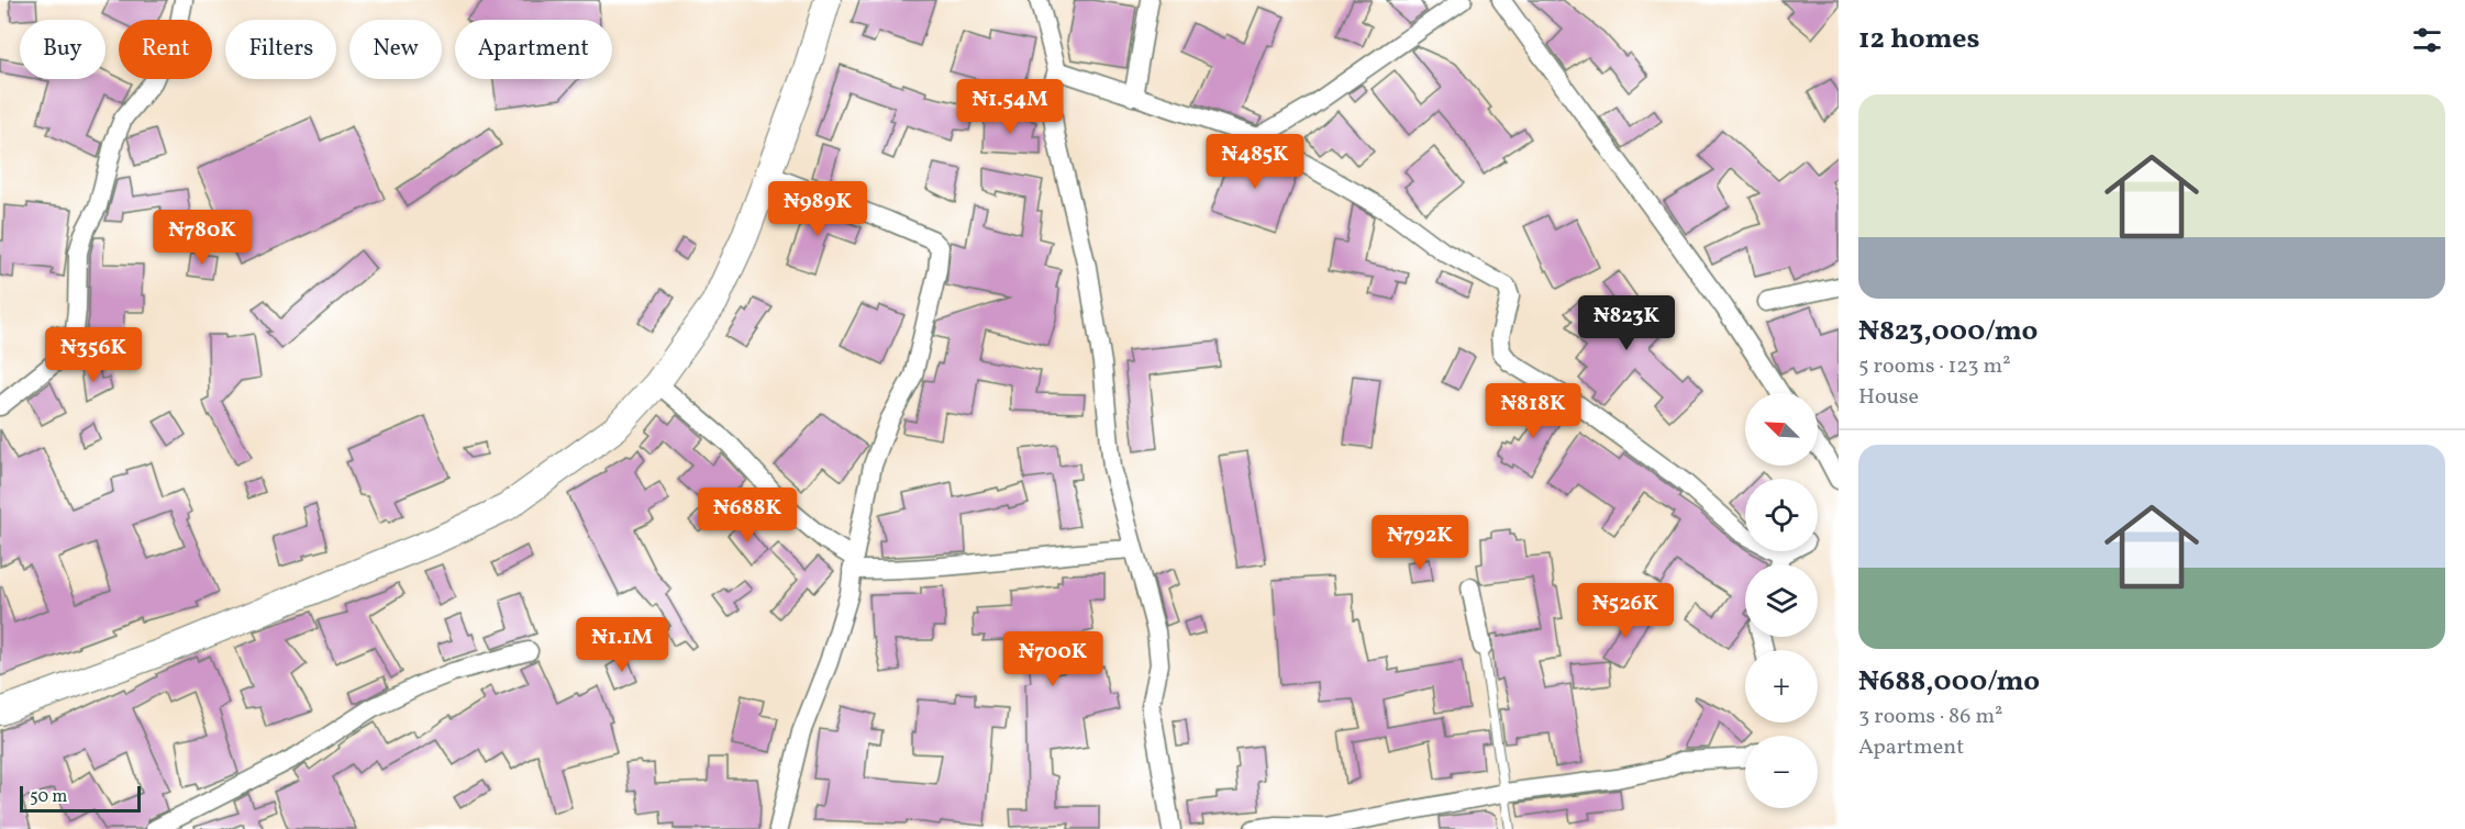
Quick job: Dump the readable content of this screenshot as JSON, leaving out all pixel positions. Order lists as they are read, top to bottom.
{
  "scale_bar": "50 m",
  "north": "top left",
  "page": {
    "heading": "12 homes",
    "chip": [
      "Buy",
      "Rent",
      "Filters",
      "New",
      "Apartment"
    ],
    "price": [
      "₦1.54M",
      "₦485K",
      "₦989K",
      "₦780K",
      "₦823K",
      "₦356K",
      "₦818K",
      "₦688K",
      "₦792K",
      "₦526K",
      "₦1.1M",
      "₦700K"
    ],
    "list": [
      {
        "name": "₦823,000/mo",
        "note": "5 rooms · 123 m² · House"
      },
      {
        "name": "₦688,000/mo",
        "note": "3 rooms · 86 m² · Apartment"
      }
    ],
    "map_buttons": ["+", "−"],
    "scale": "50 m"
  }
}
